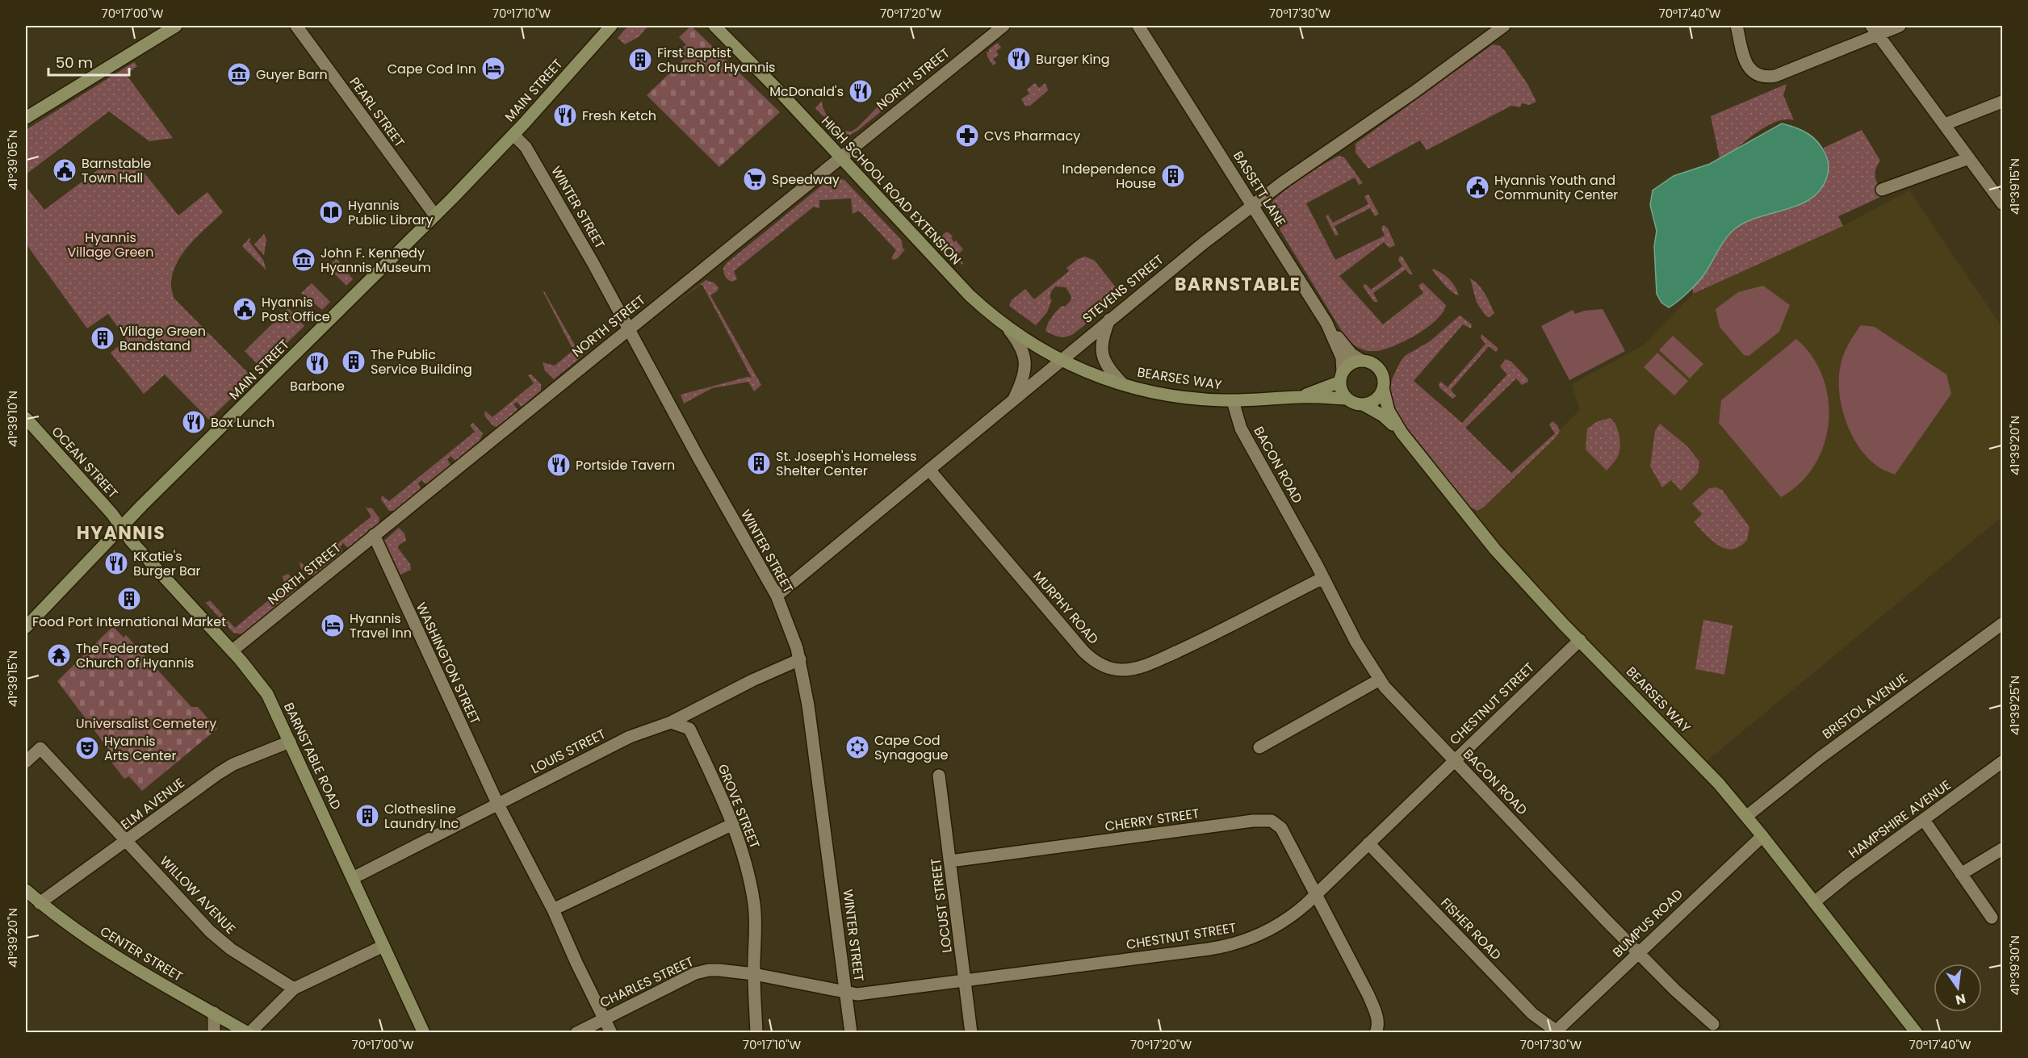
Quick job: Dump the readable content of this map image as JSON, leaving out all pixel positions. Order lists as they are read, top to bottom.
{
  "streets": {
    "main road": [
      "MAIN STREET",
      "HIGH SCHOOL ROAD EXTENSION",
      "BEARSES WAY",
      "OCEAN STREET",
      "BARNSTABLE ROAD",
      "CENTER STREET"
    ],
    "street": [
      "NORTH STREET",
      "PEARL STREET",
      "BASSETT LANE",
      "WINTER STREET",
      "STEVENS STREET",
      "BACON ROAD",
      "MURPHY ROAD",
      "WASHINGTON STREET",
      "CHESTNUT STREET",
      "BRISTOL AVENUE",
      "LOUIS STREET",
      "ELM AVENUE",
      "GROVE STREET",
      "HAMPSHIRE AVENUE",
      "CHERRY STREET",
      "WILLOW AVENUE",
      "LOCUST STREET",
      "BUMPUS ROAD",
      "FISHER ROAD",
      "CHARLES STREET"
    ]
  },
  "crossings": [
    ["NORTH STREET", "HIGH SCHOOL ROAD EXTENSION"],
    ["NORTH STREET", "WINTER STREET"],
    ["NORTH STREET", "WASHINGTON STREET"],
    ["NORTH STREET", "BARNSTABLE ROAD"],
    ["MAIN STREET", "PEARL STREET"],
    ["MAIN STREET", "WINTER STREET"],
    ["MAIN STREET", "OCEAN STREET"],
    ["MAIN STREET", "BARNSTABLE ROAD"],
    ["BASSETT LANE", "STEVENS STREET"],
    ["BASSETT LANE", "BEARSES WAY"],
    ["HIGH SCHOOL ROAD EXTENSION", "STEVENS STREET"],
    ["HIGH SCHOOL ROAD EXTENSION", "BEARSES WAY"],
    ["WINTER STREET", "STEVENS STREET"],
    ["WINTER STREET", "CHESTNUT STREET"],
    ["WINTER STREET", "LOUIS STREET"],
    ["WINTER STREET", "CHARLES STREET"],
    ["STEVENS STREET", "BEARSES WAY"],
    ["STEVENS STREET", "MURPHY ROAD"],
    ["BEARSES WAY", "BACON ROAD"],
    ["BEARSES WAY", "CHESTNUT STREET"],
    ["BEARSES WAY", "BRISTOL AVENUE"],
    ["BEARSES WAY", "HAMPSHIRE AVENUE"],
    ["BEARSES WAY", "BUMPUS ROAD"],
    ["OCEAN STREET", "BARNSTABLE ROAD"],
    ["BACON ROAD", "MURPHY ROAD"],
    ["BACON ROAD", "CHESTNUT STREET"],
    ["BACON ROAD", "BUMPUS ROAD"],
    ["WASHINGTON STREET", "LOUIS STREET"],
    ["WASHINGTON STREET", "CHARLES STREET"],
    ["CHESTNUT STREET", "CHERRY STREET"],
    ["CHESTNUT STREET", "LOCUST STREET"],
    ["CHESTNUT STREET", "FISHER ROAD"],
    ["CHESTNUT STREET", "CHARLES STREET"],
    ["LOUIS STREET", "BARNSTABLE ROAD"],
    ["LOUIS STREET", "GROVE STREET"],
    ["BARNSTABLE ROAD", "ELM AVENUE"],
    ["ELM AVENUE", "WILLOW AVENUE"],
    ["ELM AVENUE", "CENTER STREET"],
    ["GROVE STREET", "CHARLES STREET"],
    ["CHERRY STREET", "LOCUST STREET"],
    ["BUMPUS ROAD", "FISHER ROAD"]
  ],
  "districts": ["BARNSTABLE", "HYANNIS"],
  "parks": ["Hyannis Village Green", "Universalist Cemetery"],
  "places": {
    "restaurant": [
      "Burger King",
      "McDonald's",
      "Fresh Ketch",
      "Barbone",
      "Box Lunch",
      "Portside Tavern",
      "KKatie's Burger Bar"
    ],
    "building": [
      "First Baptist Church of Hyannis",
      "Independence House",
      "Village Green Bandstand",
      "The Public Service Building",
      "St. Joseph's Homeless Shelter Center",
      "Food Port International Market",
      "Clothesline Laundry Inc"
    ],
    "hotel": ["Cape Cod Inn", "Hyannis Travel Inn"],
    "museum": ["Guyer Barn", "John F. Kennedy Hyannis Museum"],
    "pharmacy": ["CVS Pharmacy"],
    "public building": ["Barnstable Town Hall", "Hyannis Youth and Community Center", "Hyannis Post Office"],
    "supermarket": ["Speedway"],
    "library": ["Hyannis Public Library"],
    "temple": ["The Federated Church of Hyannis"],
    "synagogue": ["Cape Cod Synagogue"],
    "theatre": ["Hyannis Arts Center"]
  },
  "scale_bar": "50 m",
  "north": "bottom",
  "coordinates": [
    "70°17'00\"W",
    "70°17'10\"W",
    "70°17'20\"W",
    "70°17'30\"W",
    "70°17'40\"W",
    "41°39'05\"N",
    "41°39'15\"N",
    "41°39'10\"N",
    "41°39'20\"N",
    "41°39'25\"N",
    "41°39'30\"N"
  ]
}
